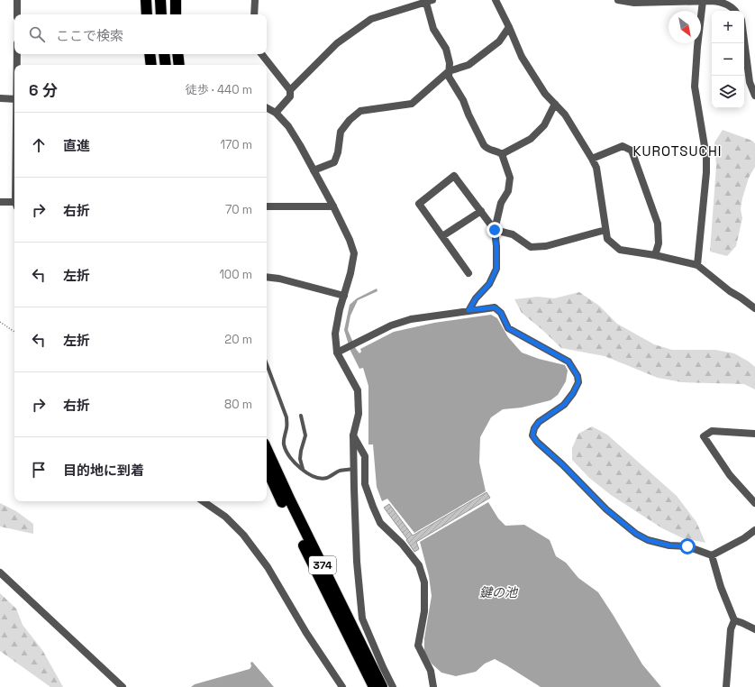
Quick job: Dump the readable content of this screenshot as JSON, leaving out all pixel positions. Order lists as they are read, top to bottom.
{
  "streets": {
    "highway": ["374"]
  },
  "districts": ["KUROTSUCHI"],
  "water": ["鍵の池"],
  "north": "bottom right",
  "page": {
    "map_buttons": ["+", "−"],
    "search": "ここで検索",
    "heading": ["6 分", "徒歩 · 440 m"],
    "list": [
      ["直進", "170 m"],
      ["右折", "70 m"],
      ["左折", "100 m"],
      ["左折", "20 m"],
      ["右折", "80 m"],
      "目的地に到着"
    ]
  }
}
